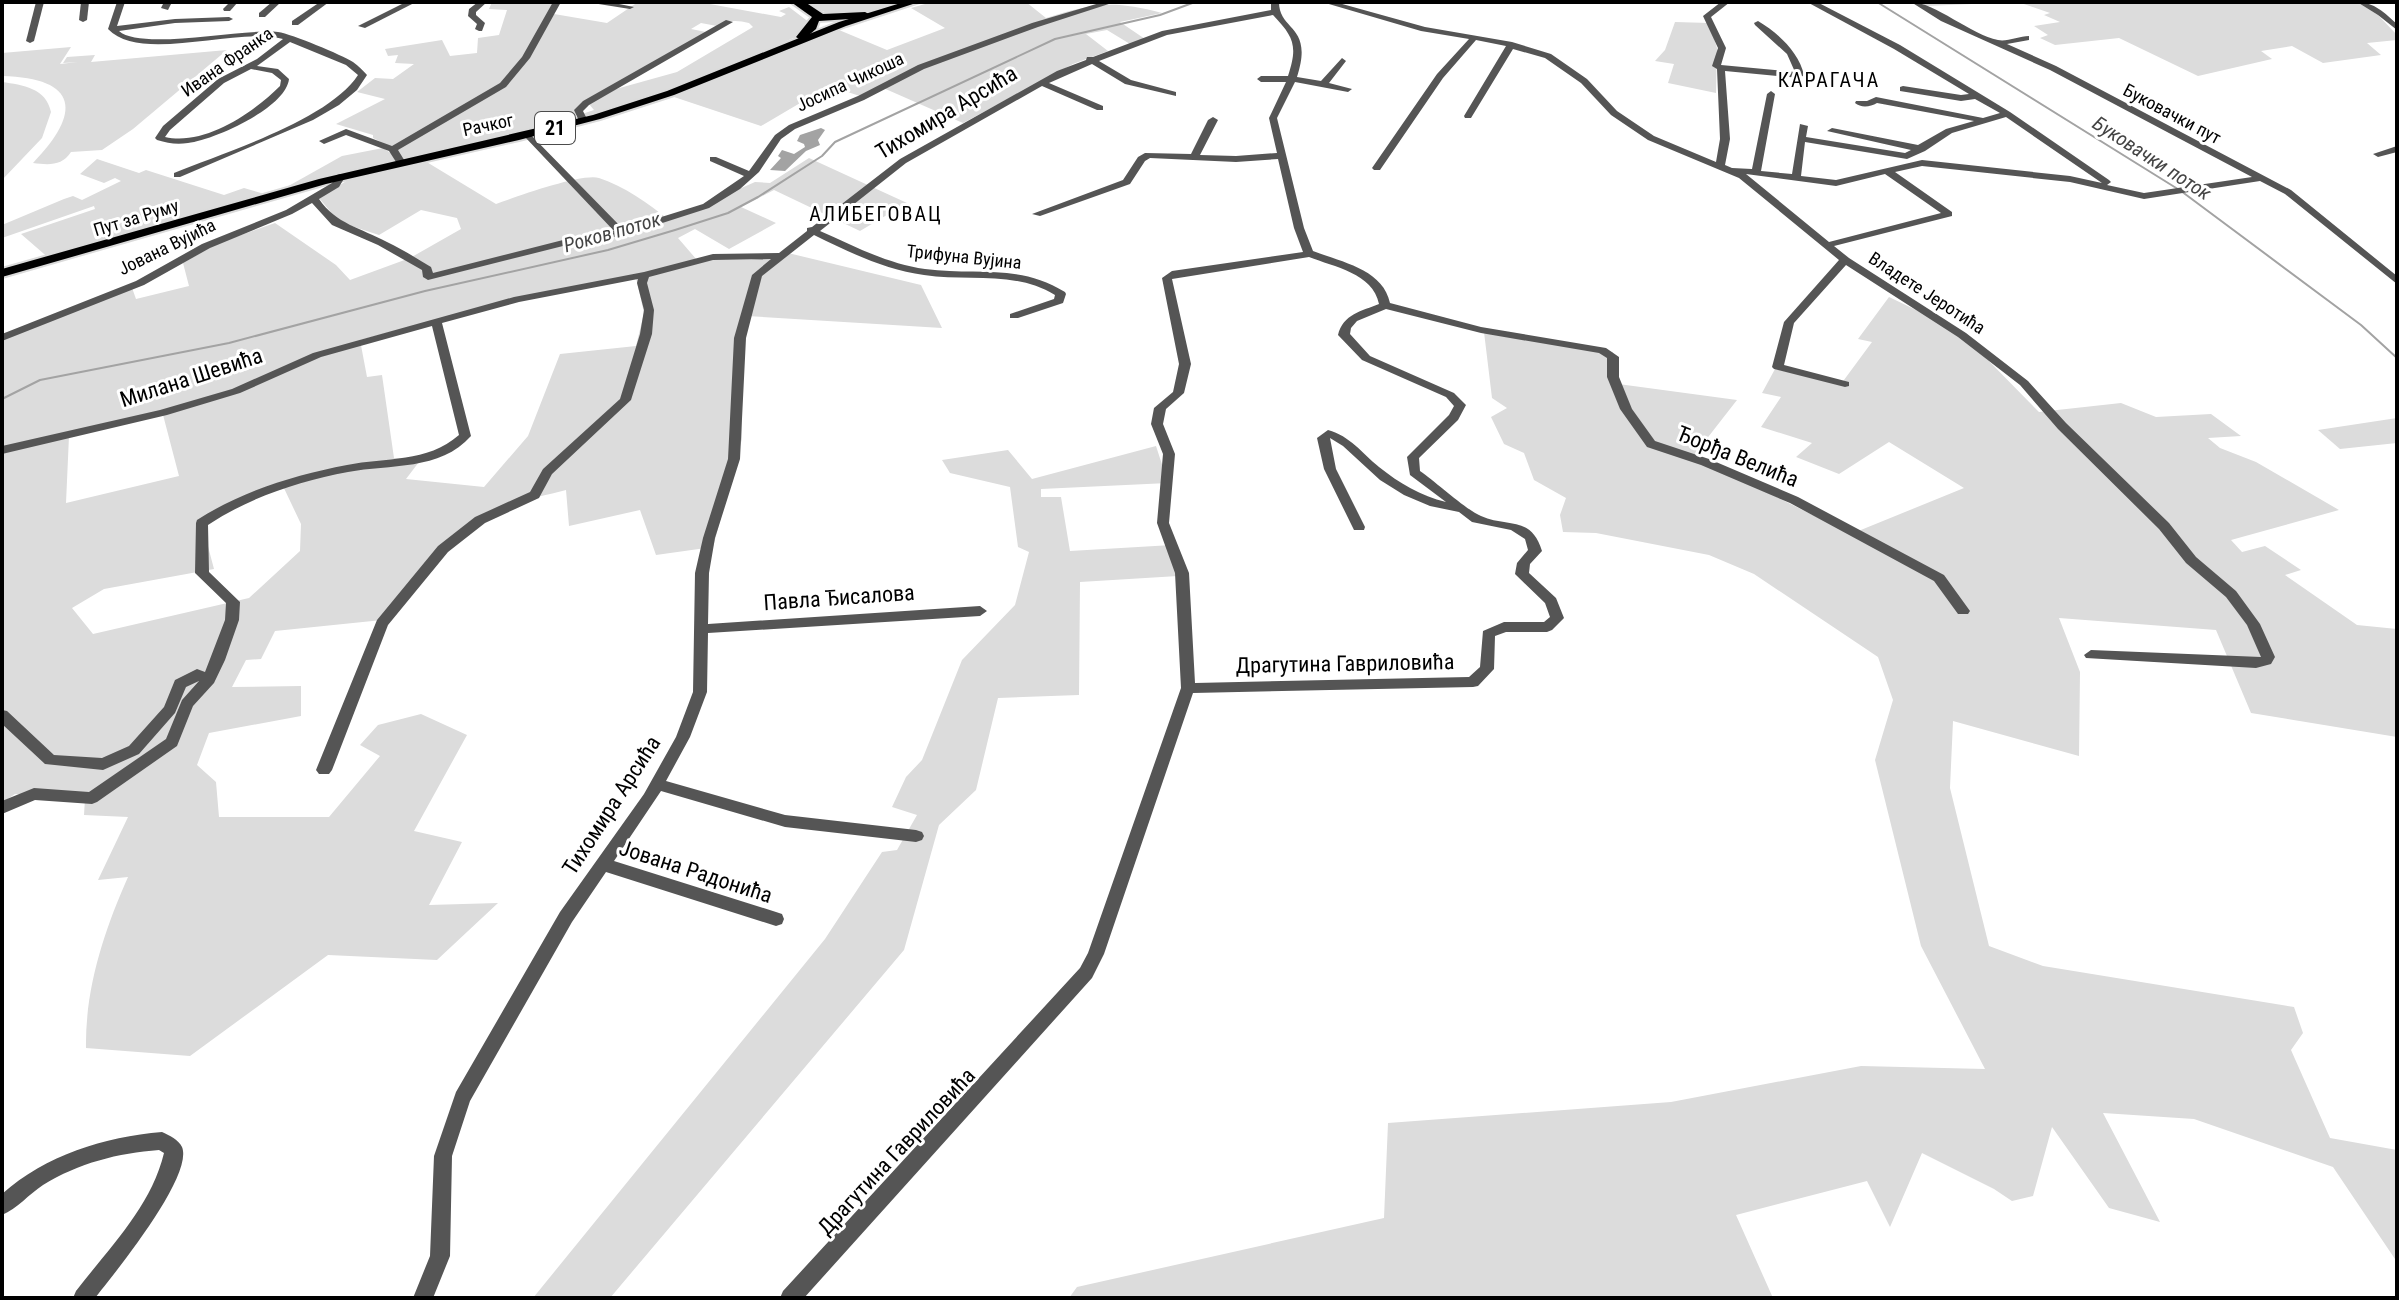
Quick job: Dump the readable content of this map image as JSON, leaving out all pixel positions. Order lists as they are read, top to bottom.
{
  "streets": {
    "main road": ["Рачког", "21", "Пут за Руму"],
    "street": [
      "Ивана Франка",
      "Јосипа Чикоша",
      "Тихомира Арсића",
      "Буковачки пут",
      "Јована Вујића",
      "Трифуна Вујина",
      "Владете Јеротића",
      "Милана Шевића",
      "Ђорђа Велића",
      "Павла Ђисалова",
      "Драгутина Гавриловића",
      "Јована Радонића"
    ]
  },
  "crossings": [
    ["Јосипа Чикоша", "Јована Вујића"],
    ["Тихомира Арсића", "Трифуна Вујина"],
    ["Тихомира Арсића", "Милана Шевића"],
    ["Тихомира Арсића", "Павла Ђисалова"],
    ["Тихомира Арсића", "Јована Радонића"],
    ["Рачког", "Пут за Руму"],
    ["Рачког", "Јована Вујића"],
    ["Ђорђа Велића", "Драгутина Гавриловића"]
  ],
  "districts": ["КАРАГАЧА", "АЛИБЕГОВАЦ"],
  "water": ["Буковачки поток", "Роков поток"]
}
